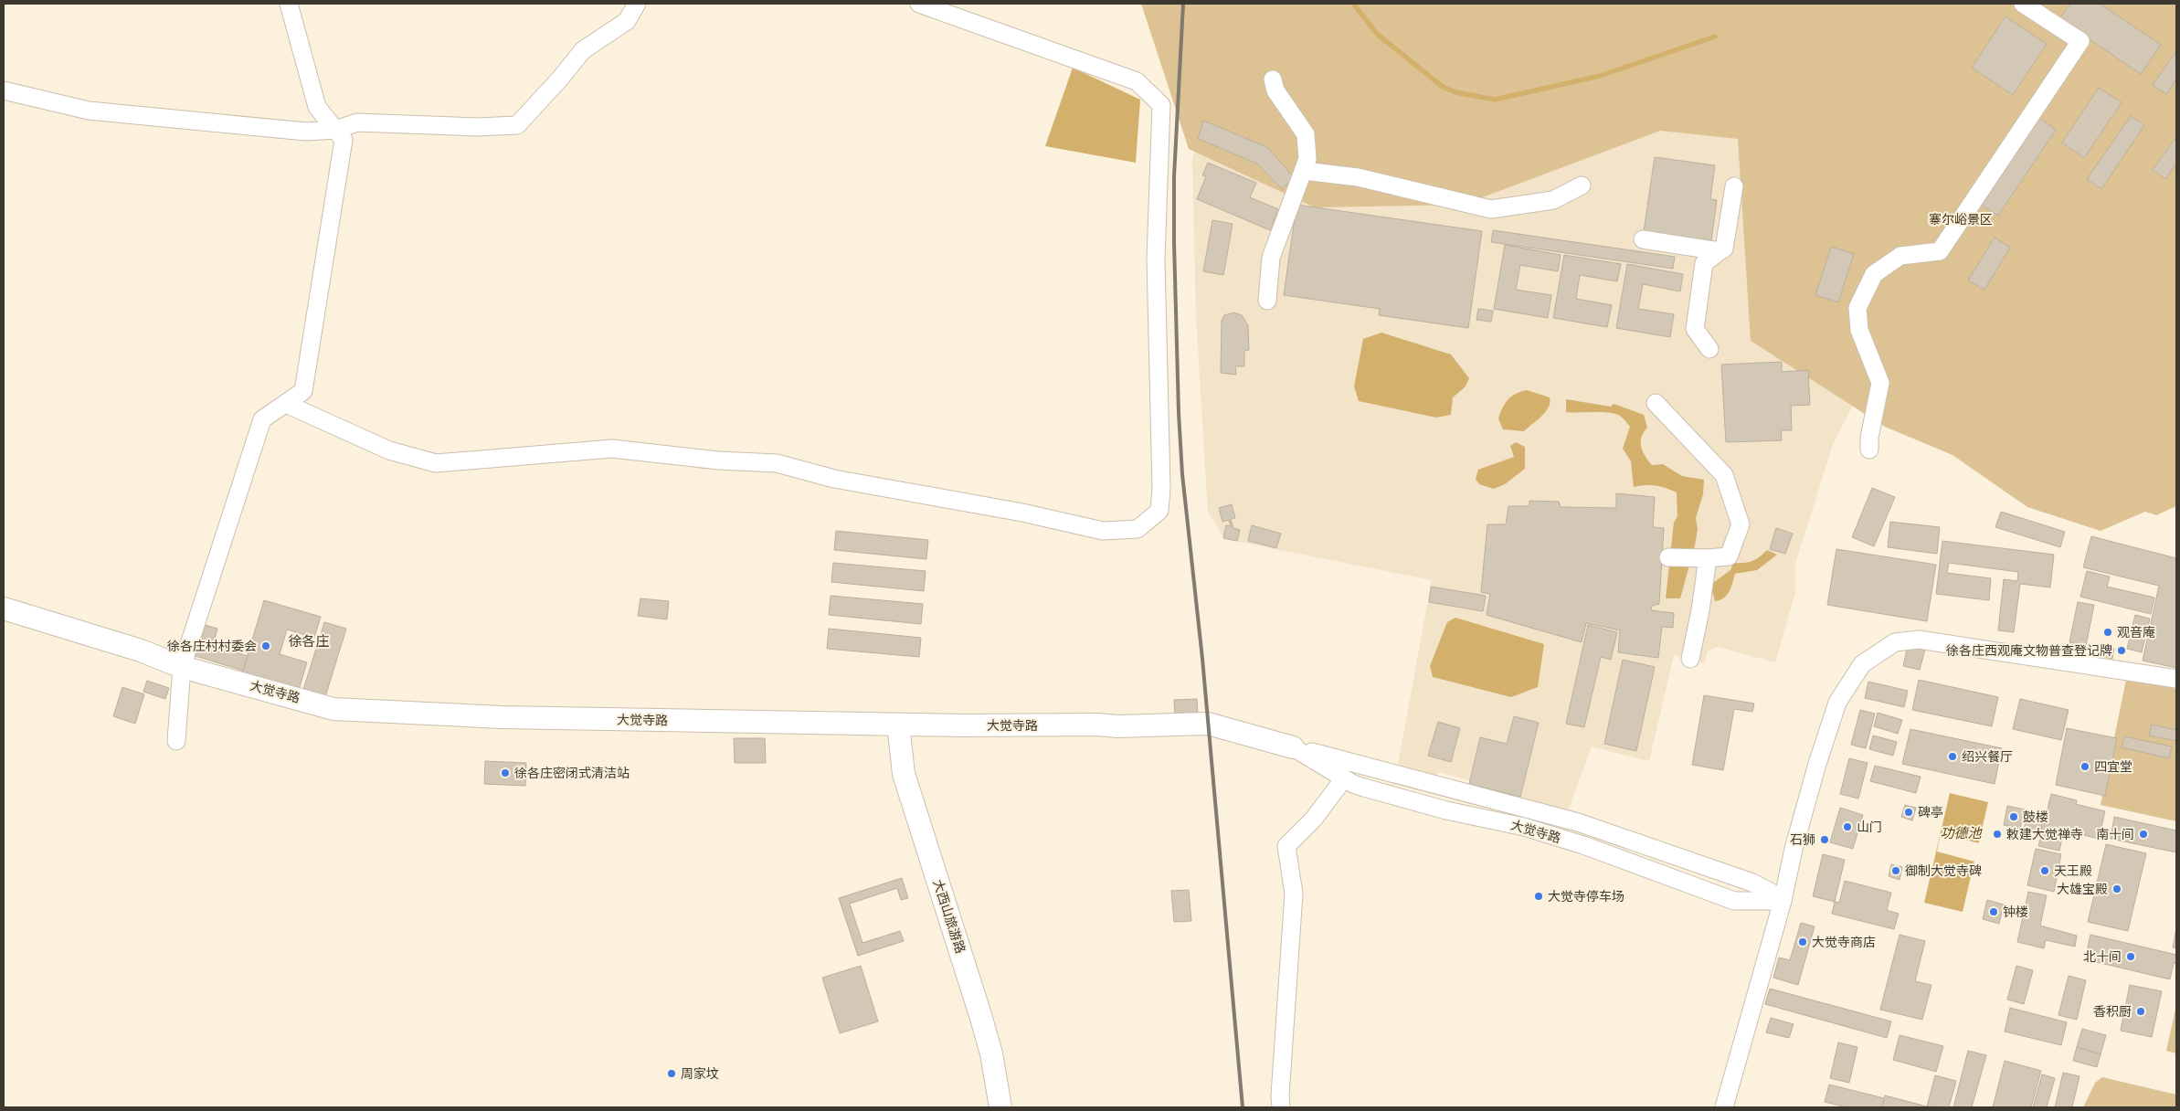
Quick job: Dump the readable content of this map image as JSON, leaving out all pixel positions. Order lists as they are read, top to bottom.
{
  "streets": {
    "street": ["大觉寺路", "大西山旅游路"]
  },
  "crossings": [
    ["大觉寺路", "大西山旅游路"]
  ],
  "districts": ["徐各庄"],
  "water": ["功德池"],
  "parks": ["寨尔峪景区"],
  "places": [
    "观音庵",
    "徐各庄村村委会",
    "徐各庄西观庵文物普查登记牌",
    "绍兴餐厅",
    "四宜堂",
    "徐各庄密闭式清洁站",
    "碑亭",
    "鼓楼",
    "山门",
    "敕建大觉禅寺",
    "南十间",
    "石狮",
    "御制大觉寺碑",
    "天王殿",
    "大雄宝殿",
    "大觉寺停车场",
    "钟楼",
    "大觉寺商店",
    "北十间",
    "香积厨",
    "周家坟"
  ]
}
